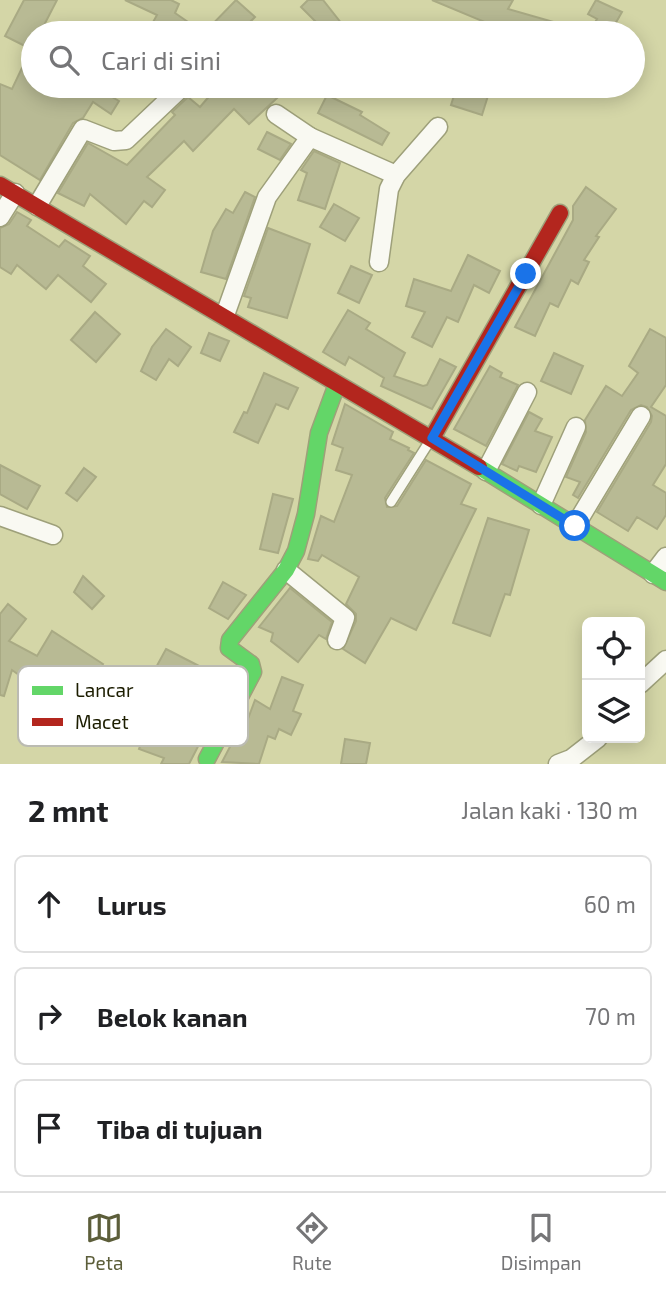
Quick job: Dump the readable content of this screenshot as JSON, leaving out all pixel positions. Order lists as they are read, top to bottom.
{
  "legend": ["Lancar", "Macet"],
  "page": {
    "search": "Cari di sini",
    "heading": ["2 mnt", "Jalan kaki · 130 m"],
    "list": [
      ["Lurus", "60 m"],
      ["Belok kanan", "70 m"],
      "Tiba di tujuan"
    ],
    "nav": ["Peta", "Rute", "Disimpan"]
  }
}
